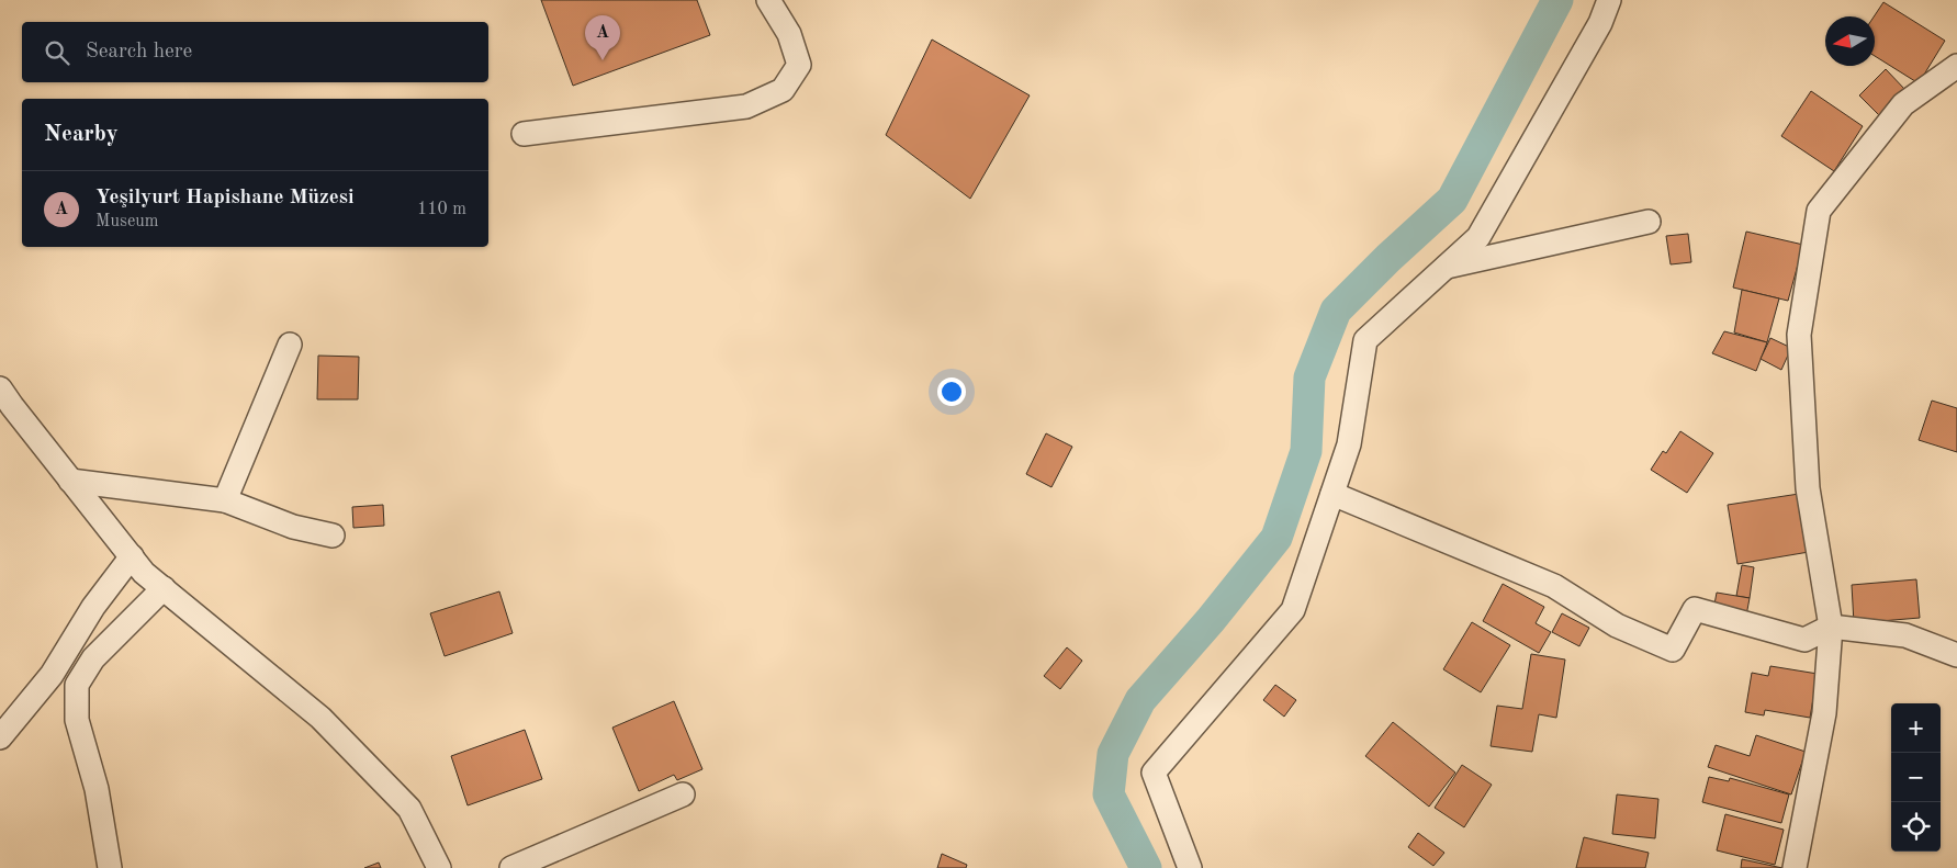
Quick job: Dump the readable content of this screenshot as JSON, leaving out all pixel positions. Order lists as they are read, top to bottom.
{
  "north": "left",
  "page": {
    "pins": "A",
    "search": "Search here",
    "heading": "Nearby",
    "list": [
      {
        "mark": "A",
        "name": "Yeşilyurt Hapishane Müzesi",
        "note": "Museum",
        "value": "110 m"
      }
    ],
    "map_buttons": ["+", "−"]
  }
}
